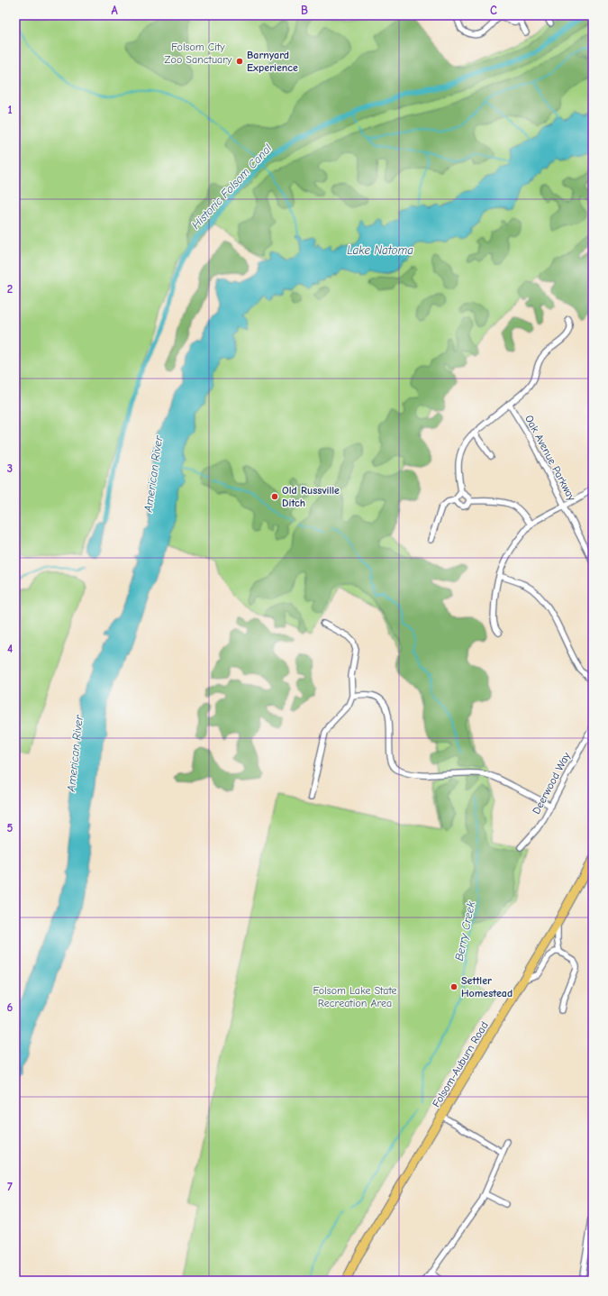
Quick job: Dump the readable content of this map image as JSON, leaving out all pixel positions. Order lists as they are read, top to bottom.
{
  "streets": {
    "main road": ["Folsom-Auburn Road"],
    "street": ["Oak Avenue Parkway", "Deerwood Way"]
  },
  "water": [
    "Historic Folsom Canal",
    "Lake Natoma",
    "American River",
    "Berry Creek"
  ],
  "parks": ["Folsom City Zoo Sanctuary", "Folsom Lake State Recreation Area"],
  "places": ["Barnyard Experience", "Old Russville Ditch", "Settler Homestead"],
  "grid": {
    "columns": ["A", "B", "C"],
    "rows": [
      "1",
      "2",
      "3",
      "4",
      "5",
      "6",
      "7"
    ]
  }
}
